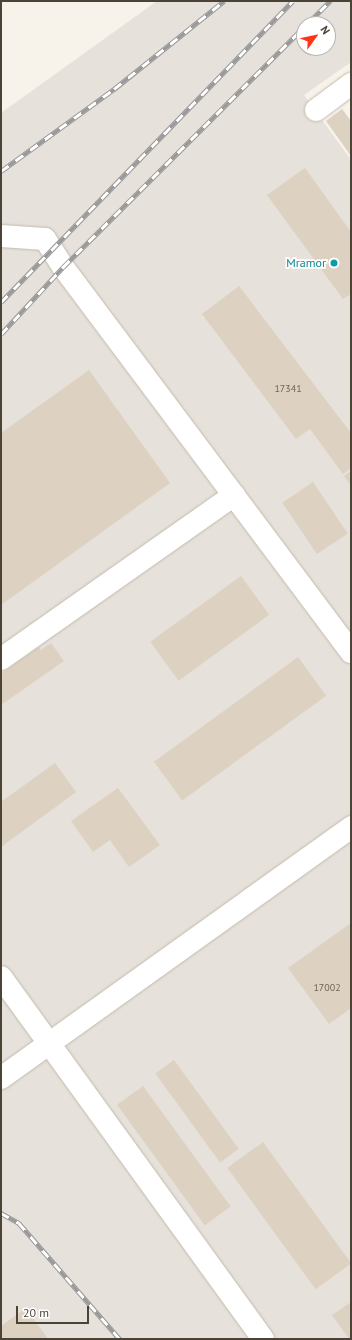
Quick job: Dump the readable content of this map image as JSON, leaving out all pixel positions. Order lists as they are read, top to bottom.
{
  "places": ["Mramor"],
  "house_numbers": ["17341", "17002"],
  "scale_bar": "20 m",
  "north": "top right"
}
